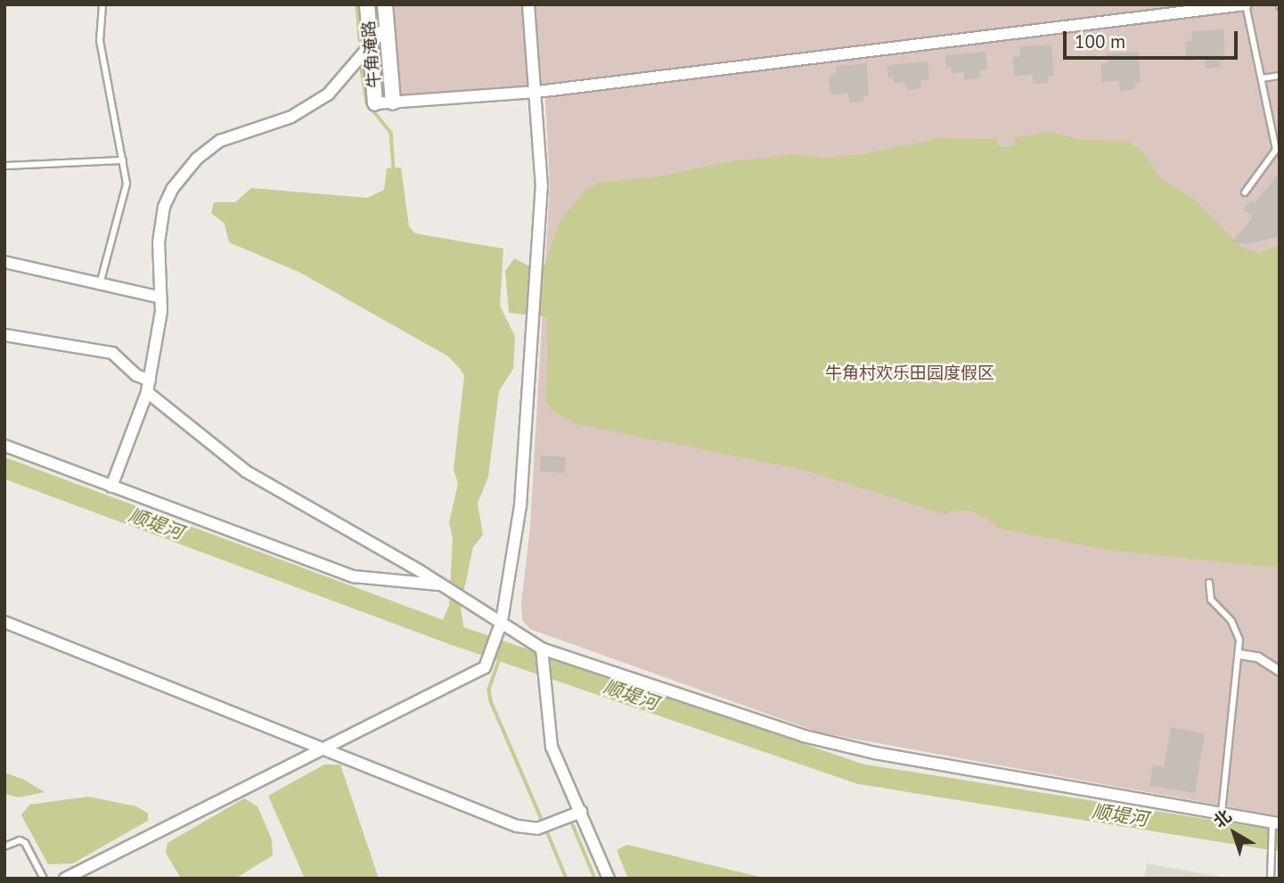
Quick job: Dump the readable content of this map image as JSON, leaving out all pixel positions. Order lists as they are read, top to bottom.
{
  "streets": {
    "street": ["牛角淹路"]
  },
  "water": ["顺堤河"],
  "parks": ["牛角村欢乐田园度假区"],
  "scale_bar": "100 m",
  "north": "top left"
}
